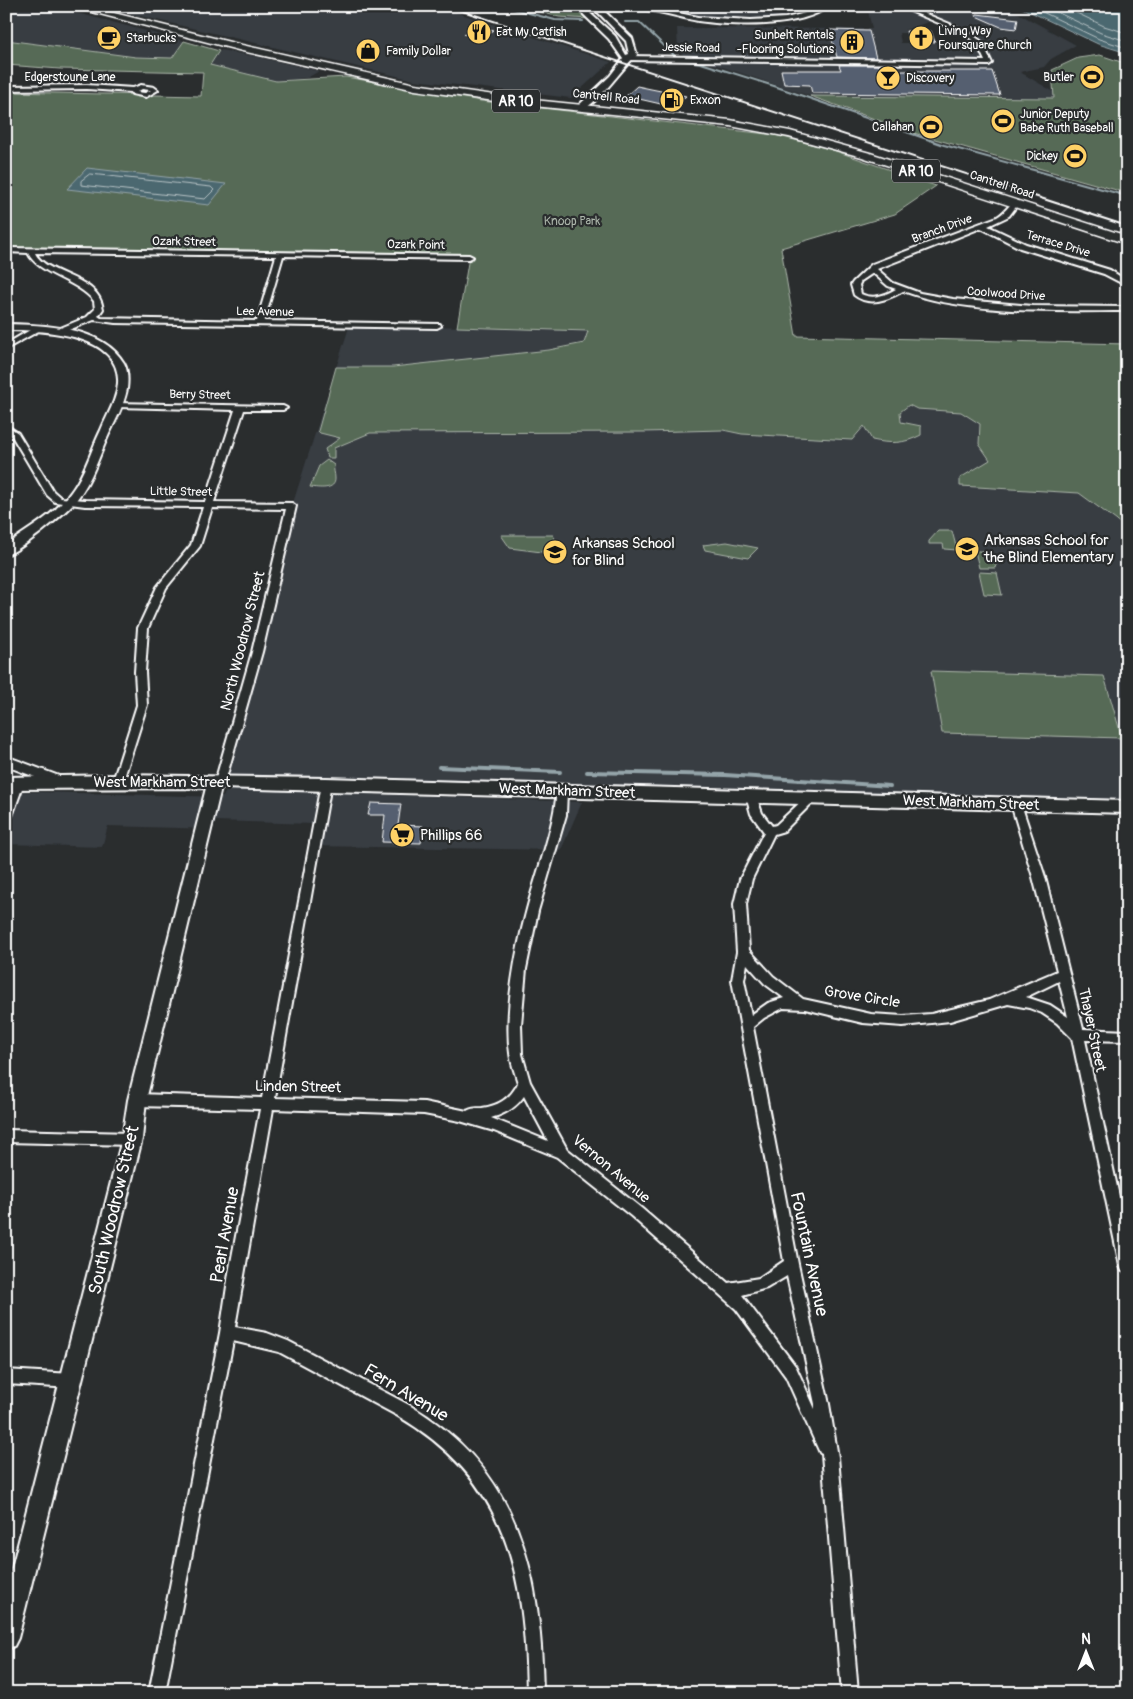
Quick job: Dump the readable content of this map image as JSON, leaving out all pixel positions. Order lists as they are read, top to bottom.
{
  "streets": {
    "main road": [
      "Cantrell Road",
      "AR 10",
      "West Markham Street",
      "South Woodrow Street"
    ],
    "street": [
      "Jessie Road",
      "Edgerstoune Lane",
      "Branch Drive",
      "Ozark Street",
      "Terrace Drive",
      "Ozark Point",
      "Coolwood Drive",
      "Lee Avenue",
      "Berry Street",
      "Little Street",
      "North Woodrow Street",
      "Grove Circle",
      "Thayer Street",
      "Linden Street",
      "Vernon Avenue",
      "Pearl Avenue",
      "Fountain Avenue",
      "Fern Avenue"
    ]
  },
  "crossings": [
    ["Cantrell Road", "Branch Drive"],
    ["Branch Drive", "Terrace Drive"],
    ["Branch Drive", "Coolwood Drive"],
    ["Ozark Street", "Ozark Point"],
    ["Little Street", "North Woodrow Street"],
    ["North Woodrow Street", "West Markham Street"],
    ["North Woodrow Street", "South Woodrow Street"],
    ["West Markham Street", "Thayer Street"],
    ["West Markham Street", "Vernon Avenue"],
    ["West Markham Street", "South Woodrow Street"],
    ["West Markham Street", "Pearl Avenue"],
    ["Grove Circle", "Thayer Street"],
    ["Grove Circle", "Fountain Avenue"],
    ["Linden Street", "Vernon Avenue"],
    ["Linden Street", "South Woodrow Street"],
    ["Linden Street", "Pearl Avenue"],
    ["Vernon Avenue", "Fountain Avenue"],
    ["Pearl Avenue", "Fern Avenue"]
  ],
  "parks": ["Knoop Park"],
  "places": {
    "restaurant": ["Eat My Catfish"],
    "cafe": ["Starbucks"],
    "church": ["Living Way Foursquare Church"],
    "building": ["Sunbelt Rentals -Flooring Solutions"],
    "shop": ["Family Dollar"],
    "sports": [
      "Butler",
      "Junior Deputy Babe Ruth Baseball",
      "Callahan",
      "Dickey"
    ],
    "bar": ["Discovery"],
    "fuel station": ["Exxon"],
    "school or university": ["Arkansas School for the Blind Elementary", "Arkansas School for Blind"],
    "supermarket": ["Phillips 66"]
  },
  "north": "top"
}
